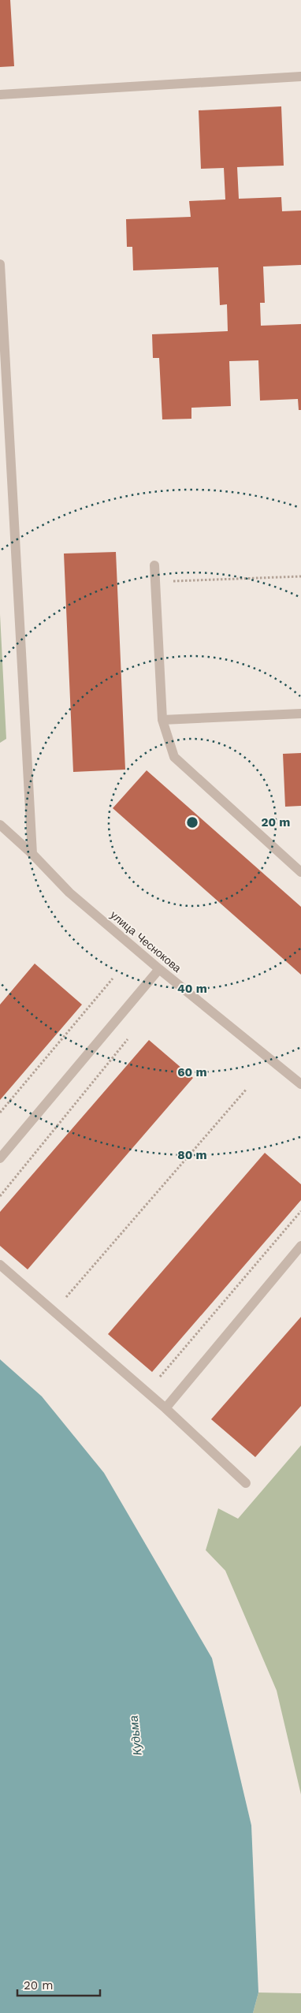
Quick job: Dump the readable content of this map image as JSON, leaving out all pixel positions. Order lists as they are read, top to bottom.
{
  "streets": {
    "street": ["улица Чеснокова"]
  },
  "water": ["Кудьма"],
  "scale_bar": "20 m",
  "rings": [
    "20 m",
    "40 m",
    "60 m",
    "80 m"
  ]
}
